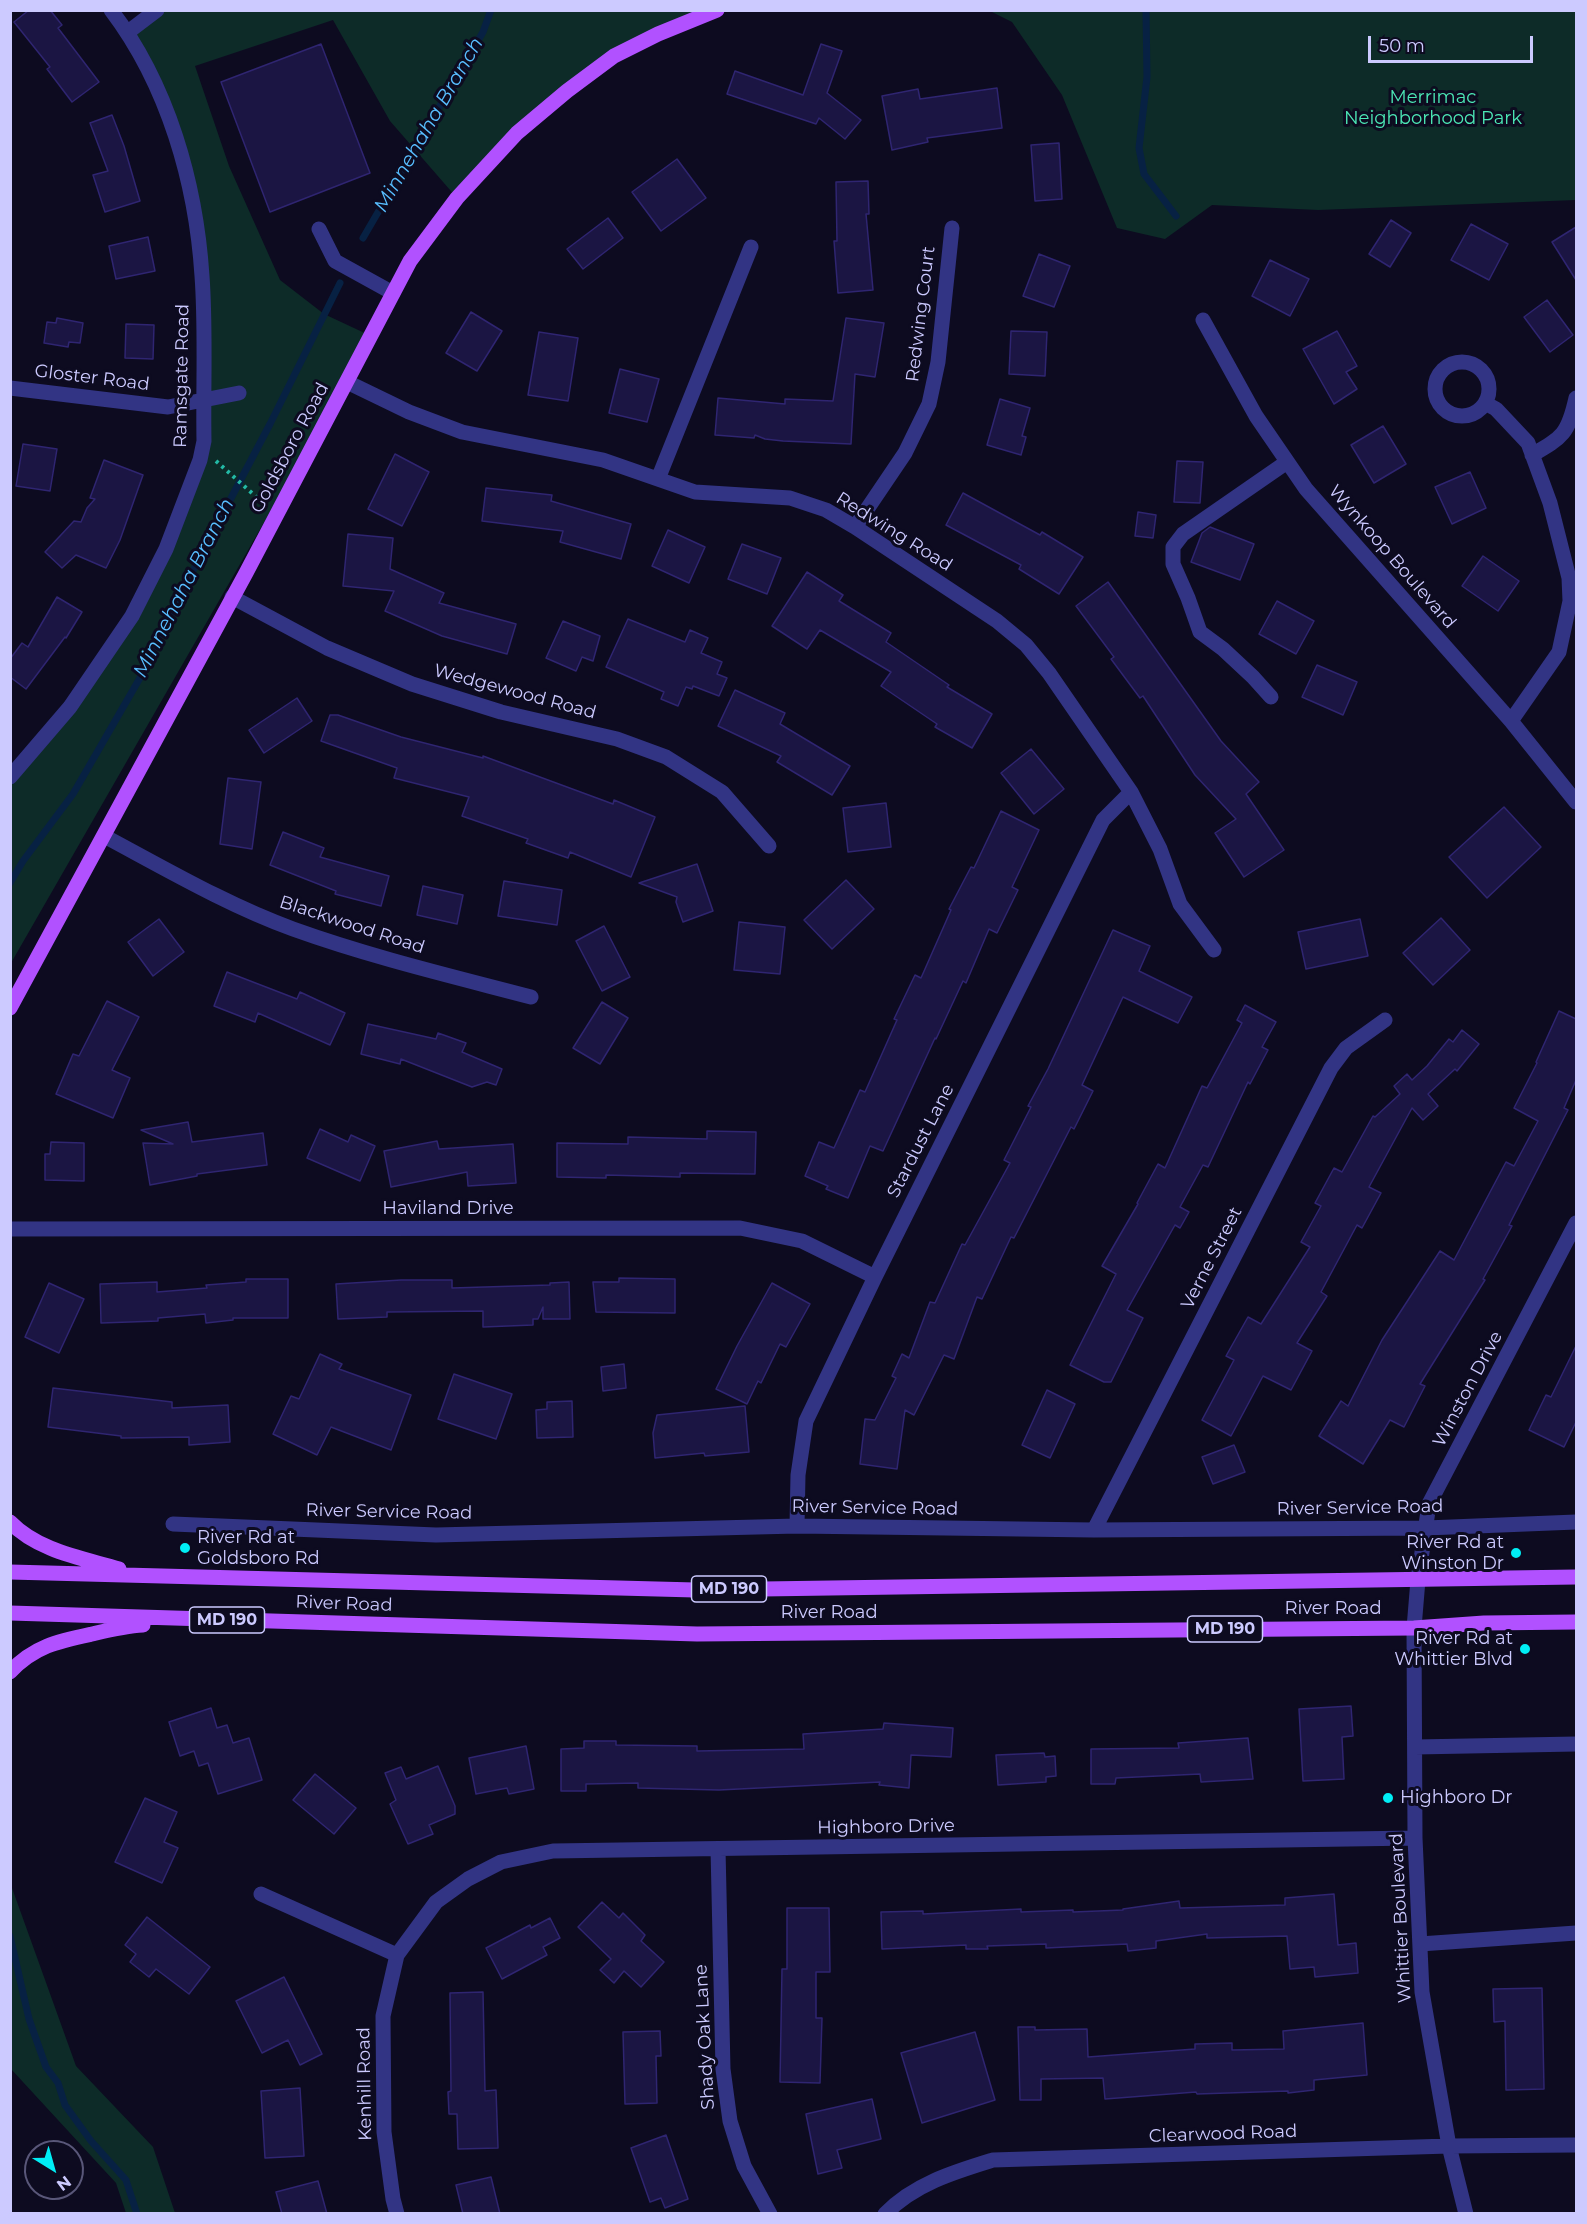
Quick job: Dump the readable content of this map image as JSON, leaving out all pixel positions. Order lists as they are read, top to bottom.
{
  "streets": {
    "main road": ["Goldsboro Road", "MD 190", "River Road"],
    "street": [
      "Redwing Court",
      "Ramsgate Road",
      "Gloster Road",
      "Redwing Road",
      "Wynkoop Boulevard",
      "Wedgewood Road",
      "Blackwood Road",
      "Stardust Lane",
      "Haviland Drive",
      "Verne Street",
      "Winston Drive",
      "River Service Road",
      "Highboro Drive",
      "Whittier Boulevard",
      "Shady Oak Lane",
      "Kenhill Road",
      "Clearwood Road"
    ]
  },
  "crossings": [
    ["Redwing Court", "Redwing Road"],
    ["Ramsgate Road", "Gloster Road"],
    ["Goldsboro Road", "Redwing Road"],
    ["Goldsboro Road", "Wedgewood Road"],
    ["Goldsboro Road", "Blackwood Road"],
    ["Redwing Road", "Stardust Lane"],
    ["Stardust Lane", "Haviland Drive"],
    ["Stardust Lane", "River Service Road"],
    ["Verne Street", "River Service Road"],
    ["Winston Drive", "River Service Road"],
    ["Winston Drive", "River Road"],
    ["Winston Drive", "Whittier Boulevard"],
    ["River Road", "Whittier Boulevard"],
    ["Highboro Drive", "Whittier Boulevard"],
    ["Highboro Drive", "Shady Oak Lane"],
    ["Highboro Drive", "Kenhill Road"],
    ["Whittier Boulevard", "Clearwood Road"]
  ],
  "water": ["Minnehaha Branch"],
  "parks": ["Merrimac Neighborhood Park"],
  "places": [
    "River Rd at Goldsboro Rd",
    "River Rd at Winston Dr",
    "River Rd at Whittier Blvd",
    "Highboro Dr"
  ],
  "scale_bar": "50 m",
  "north": "bottom right"
}
